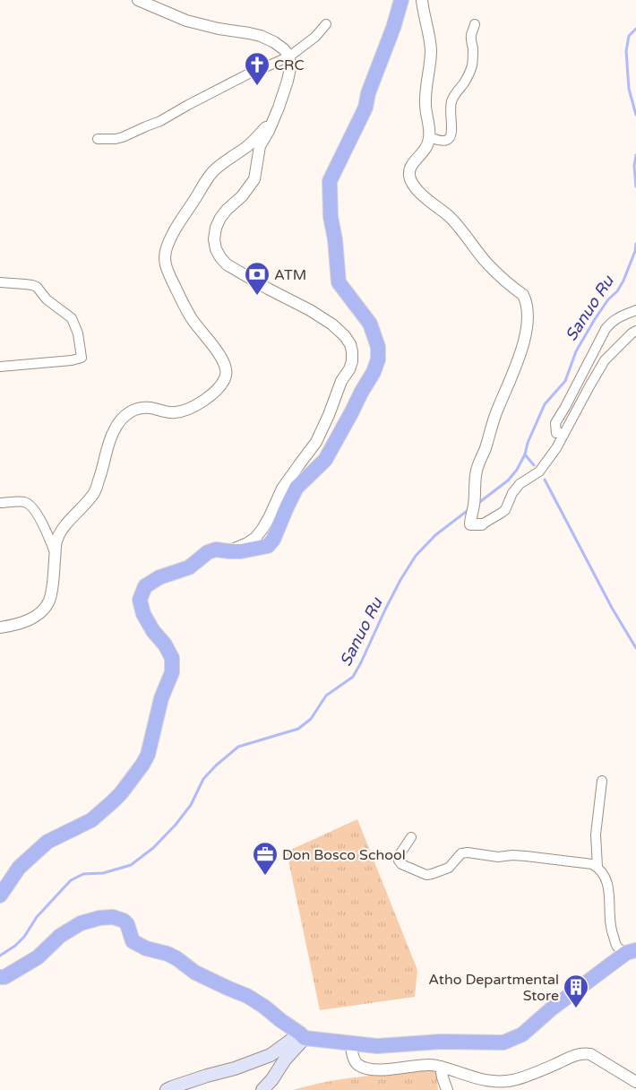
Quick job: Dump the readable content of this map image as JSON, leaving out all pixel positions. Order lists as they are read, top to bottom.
{
  "water": ["Sanuo Ru"],
  "places": {
    "church": ["CRC"],
    "bank": ["ATM"],
    "office": ["Don Bosco School"],
    "building": ["Atho Departmental Store"]
  }
}
